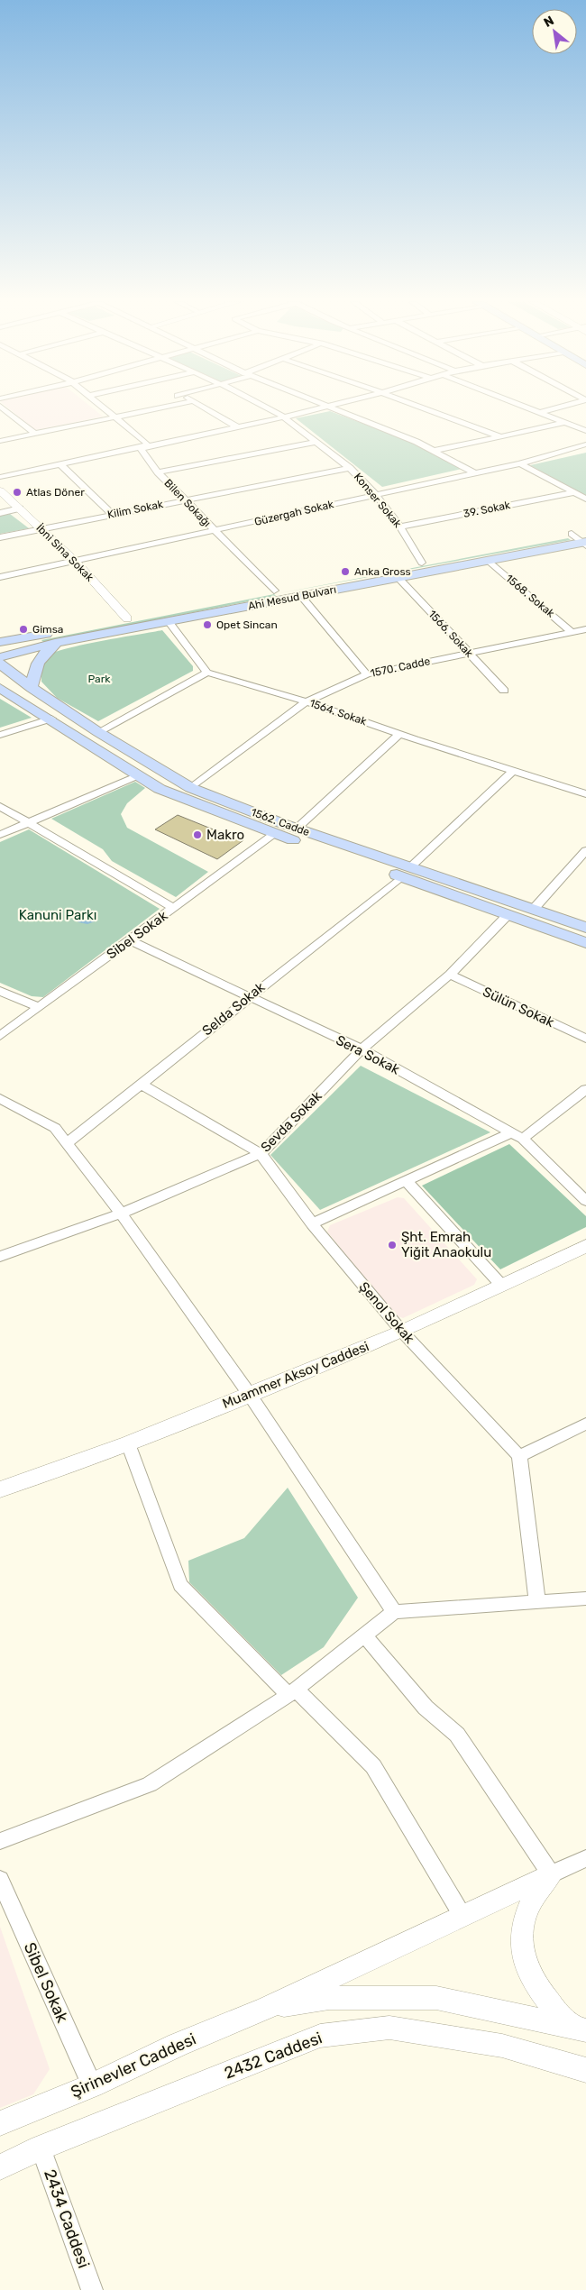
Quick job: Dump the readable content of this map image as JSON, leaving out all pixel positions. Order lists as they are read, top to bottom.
{
  "streets": {
    "main road": ["Ahi Mesud Bulvarı", "1562. Cadde"],
    "street": [
      "Konser Sokak",
      "Bilen Sokağı",
      "Kilim Sokak",
      "39. Sokak",
      "Güzergah Sokak",
      "İbni Sina Sokak",
      "1568. Sokak",
      "1566. Sokak",
      "1570. Cadde",
      "1564. Sokak",
      "Sibel Sokak",
      "Sülün Sokak",
      "Selda Sokak",
      "Sera Sokak",
      "Sevda Sokak",
      "Şenol Sokak",
      "Muammer Aksoy Caddesi",
      "2432 Caddesi",
      "Şirinevler Caddesi",
      "2434 Caddesi"
    ]
  },
  "crossings": [
    ["Konser Sokak", "Kilim Sokak"],
    ["Konser Sokak", "39. Sokak"],
    ["Konser Sokak", "Güzergah Sokak"],
    ["Konser Sokak", "Ahi Mesud Bulvarı"],
    ["Bilen Sokağı", "Kilim Sokak"],
    ["Bilen Sokağı", "Güzergah Sokak"],
    ["Bilen Sokağı", "Ahi Mesud Bulvarı"],
    ["Kilim Sokak", "İbni Sina Sokak"],
    ["Güzergah Sokak", "İbni Sina Sokak"],
    ["İbni Sina Sokak", "Ahi Mesud Bulvarı"],
    ["1568. Sokak", "Ahi Mesud Bulvarı"],
    ["1568. Sokak", "1570. Cadde"],
    ["Ahi Mesud Bulvarı", "1566. Sokak"],
    ["1566. Sokak", "1570. Cadde"],
    ["1570. Cadde", "1564. Sokak"],
    ["1570. Cadde", "1562. Cadde"],
    ["1564. Sokak", "Selda Sokak"],
    ["1562. Cadde", "Sibel Sokak"],
    ["1562. Cadde", "Selda Sokak"],
    ["1562. Cadde", "Sevda Sokak"],
    ["Sibel Sokak", "Sera Sokak"],
    ["Sibel Sokak", "Şirinevler Caddesi"],
    ["Sülün Sokak", "Sevda Sokak"],
    ["Selda Sokak", "Sera Sokak"],
    ["Selda Sokak", "Şenol Sokak"],
    ["Sera Sokak", "Sevda Sokak"],
    ["Sevda Sokak", "Şenol Sokak"],
    ["Şenol Sokak", "Muammer Aksoy Caddesi"],
    ["2432 Caddesi", "2434 Caddesi"]
  ],
  "parks": ["Park", "Kanuni Parkı"],
  "places": [
    "Atlas Döner",
    "Anka Gross",
    "Opet Sincan",
    "Gimsa",
    "Makro",
    "Şht. Emrah Yiğit Anaokulu"
  ],
  "north": "top left"
}
